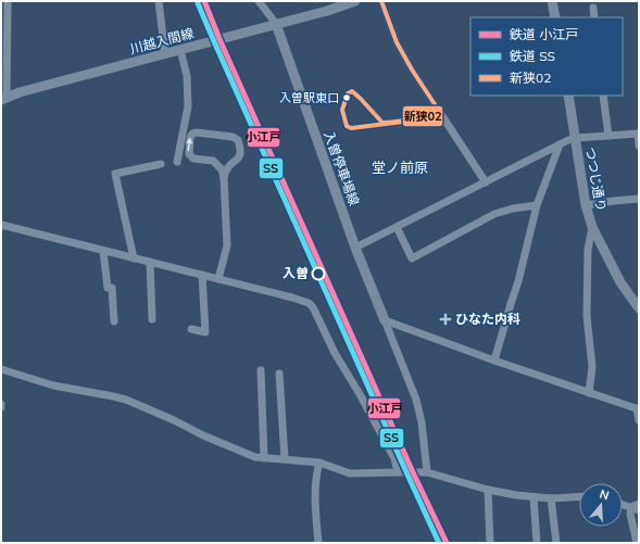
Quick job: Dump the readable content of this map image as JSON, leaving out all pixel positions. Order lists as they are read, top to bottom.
{
  "streets": {
    "main road": ["川越入間線", "入曽停車場線", "つつじ通り"]
  },
  "crossings": [
    ["川越入間線", "入曽停車場線"]
  ],
  "districts": ["堂ノ前原"],
  "places": {
    "other": ["入曽駅東口", "入曽"],
    "health": ["ひなた内科"]
  },
  "lines": ["rail line 小江戸", "transit line 新狭02", "rail line SS"],
  "legend": ["鉄道 小江戸", "鉄道 SS", "新狭02"],
  "north": "top"
}
